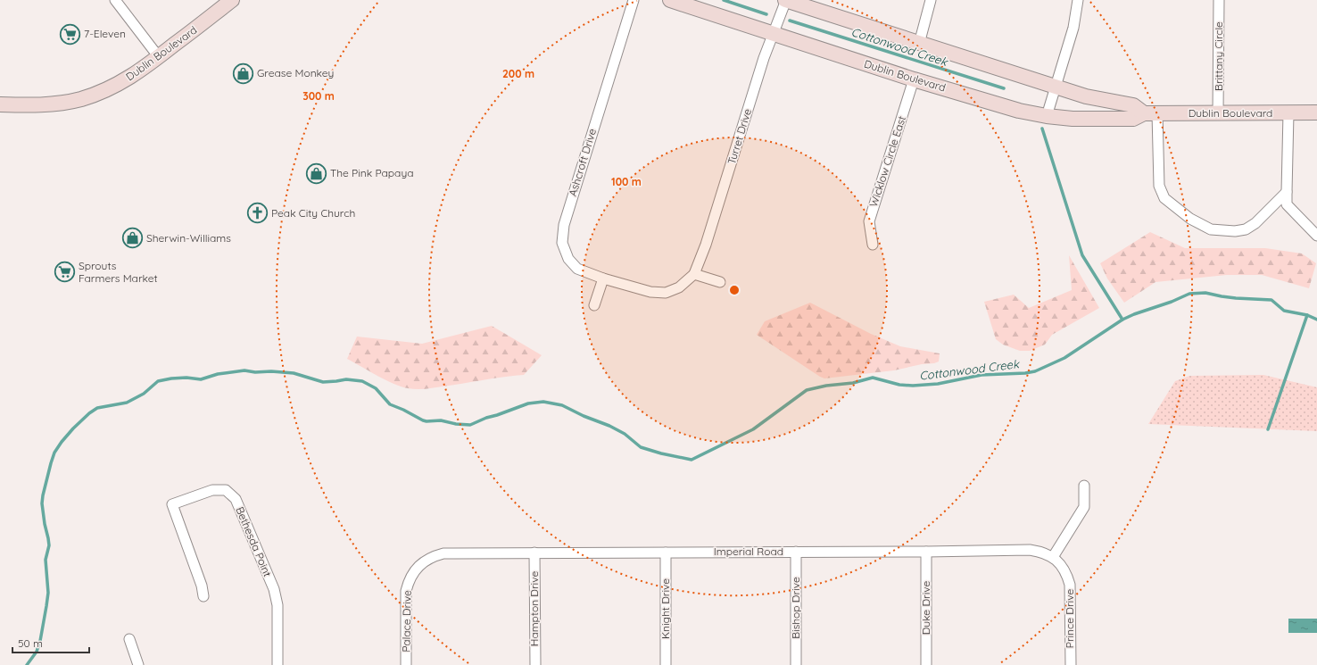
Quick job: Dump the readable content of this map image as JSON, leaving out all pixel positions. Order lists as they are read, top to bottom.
{
  "streets": {
    "main road": ["Dublin Boulevard"],
    "street": [
      "Brittany Circle",
      "Turret Drive",
      "Wicklow Circle East",
      "Ashcroft Drive",
      "Bethesda Point",
      "Imperial Road",
      "Bishop Drive",
      "Duke Drive",
      "Hampton Drive",
      "Knight Drive",
      "Prince Drive",
      "Palace Drive"
    ]
  },
  "crossings": [
    ["Dublin Boulevard", "Brittany Circle"],
    ["Dublin Boulevard", "Turret Drive"],
    ["Dublin Boulevard", "Wicklow Circle East"],
    ["Turret Drive", "Ashcroft Drive"],
    ["Imperial Road", "Bishop Drive"],
    ["Imperial Road", "Duke Drive"],
    ["Imperial Road", "Hampton Drive"],
    ["Imperial Road", "Knight Drive"],
    ["Imperial Road", "Prince Drive"],
    ["Imperial Road", "Palace Drive"]
  ],
  "water": ["Cottonwood Creek"],
  "places": {
    "supermarket": ["7-Eleven", "Sprouts Farmers Market"],
    "shop": ["Grease Monkey", "The Pink Papaya", "Sherwin-Williams"],
    "church": ["Peak City Church"]
  },
  "scale_bar": "50 m",
  "rings": ["200 m", "300 m", "100 m"]
}
